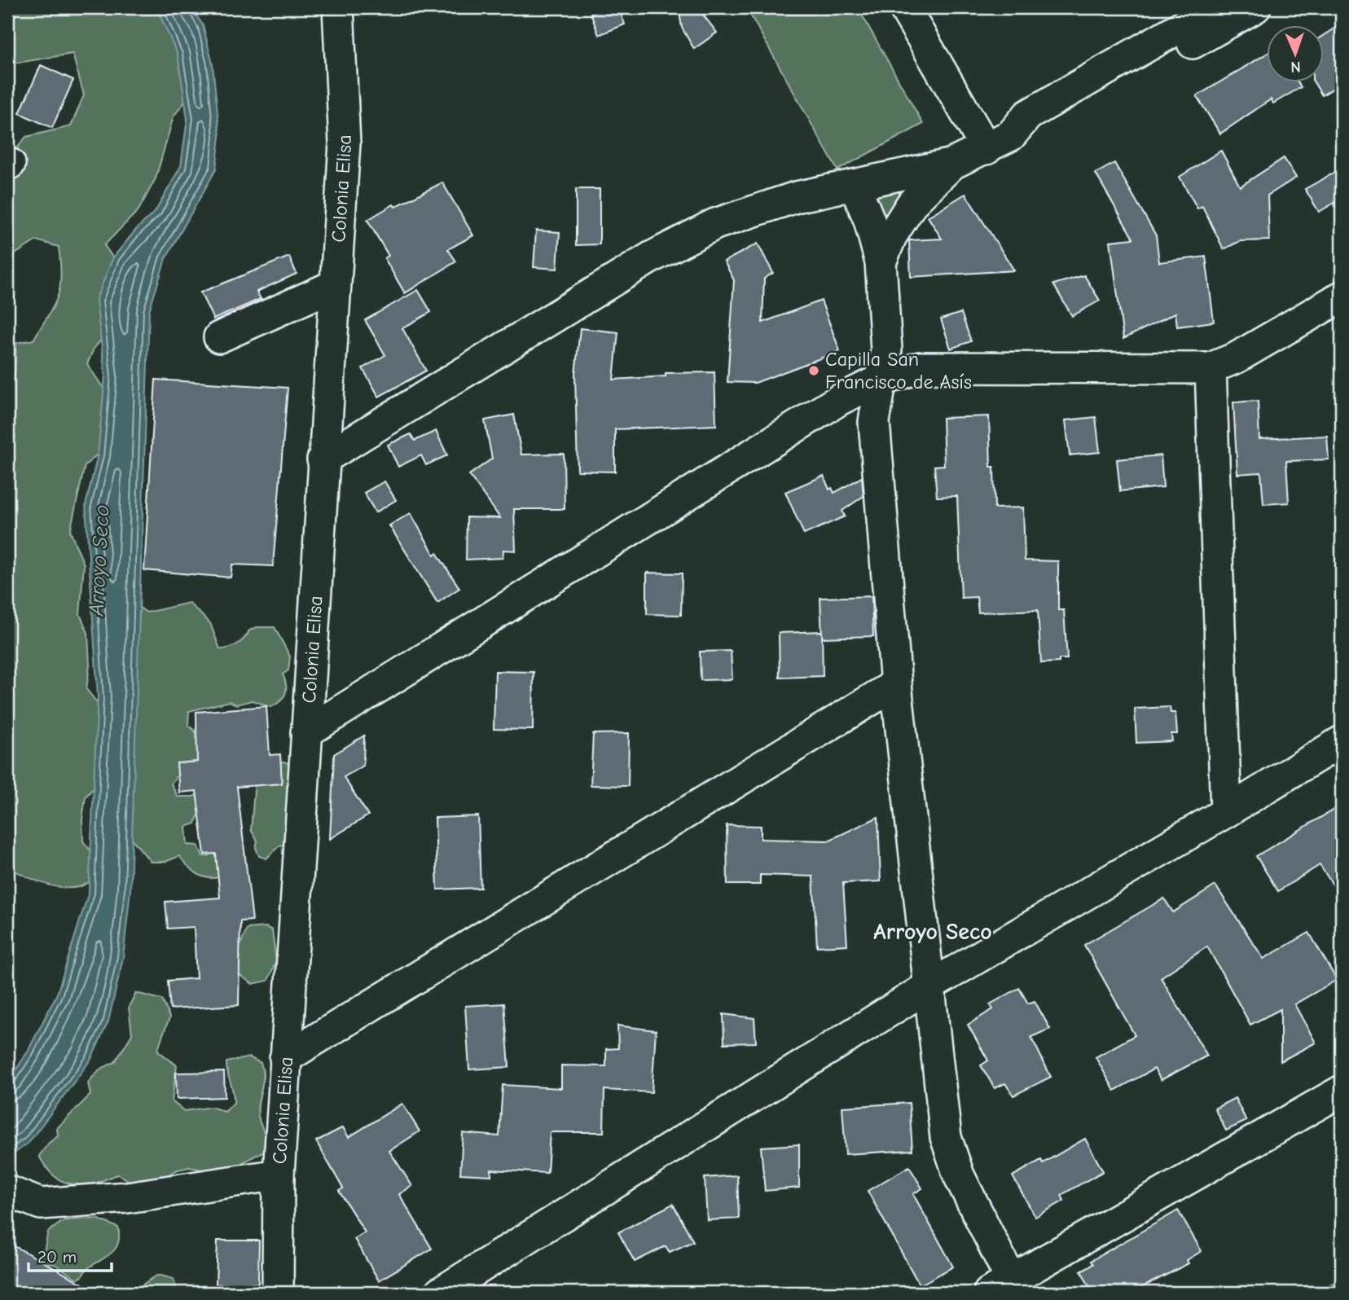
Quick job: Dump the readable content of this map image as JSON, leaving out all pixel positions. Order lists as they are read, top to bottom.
{
  "streets": {
    "street": ["Colonia Elisa"]
  },
  "districts": ["Arroyo Seco"],
  "water": ["Arroyo Seco"],
  "places": ["Capilla San Francisco de Asís"],
  "scale_bar": "20 m",
  "north": "bottom"
}
